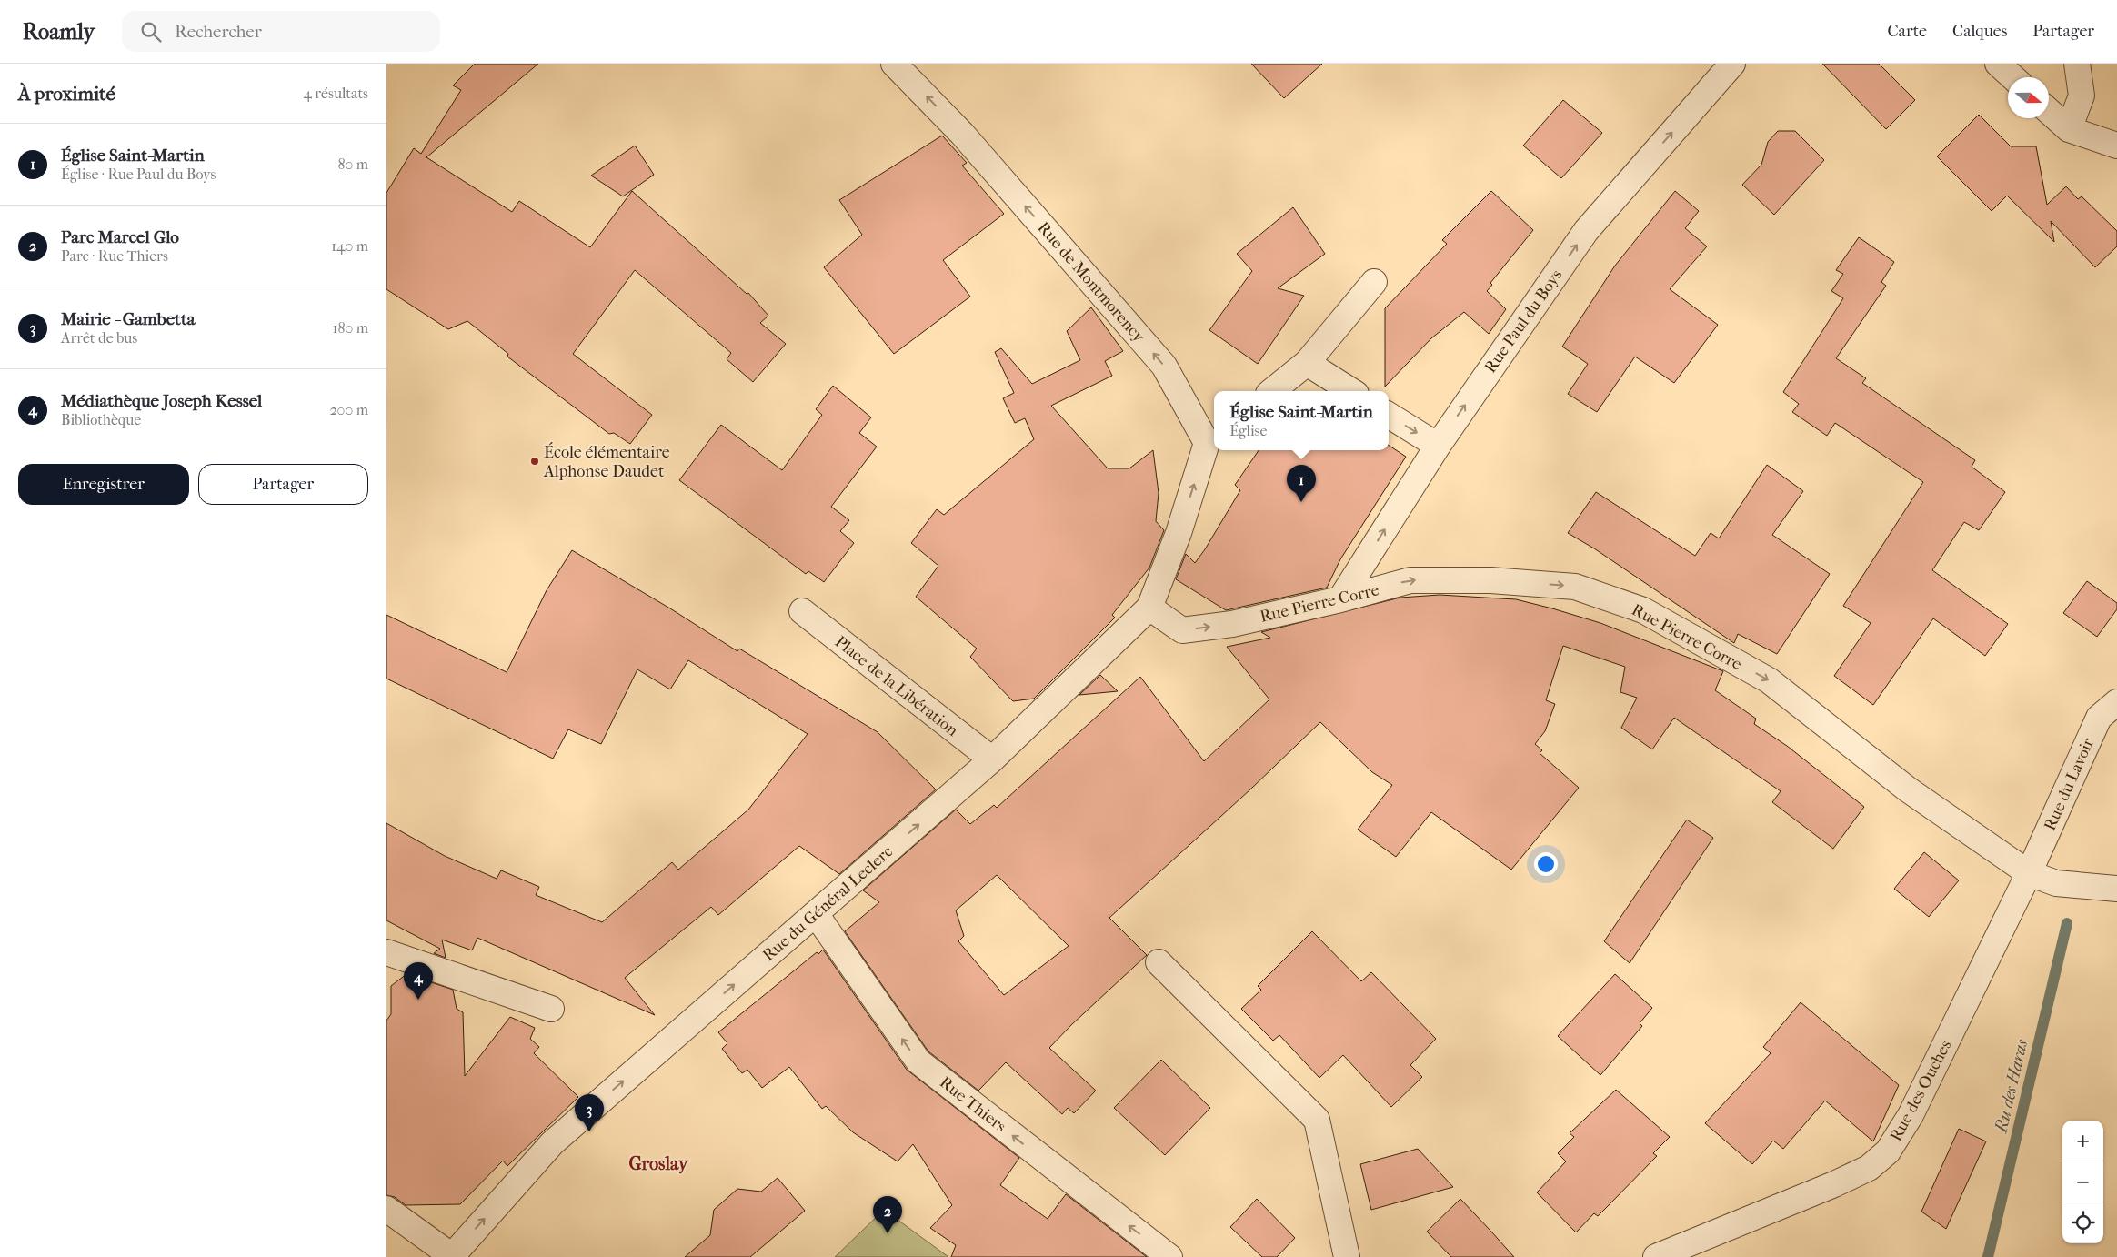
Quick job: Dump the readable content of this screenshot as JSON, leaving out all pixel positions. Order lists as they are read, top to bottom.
{
  "streets": {
    "street": [
      "Rue de Montmorency",
      "Rue Paul du Boys",
      "Rue Pierre Corre",
      "Place de la Libération",
      "Rue du Lavoir",
      "Rue du Général Leclerc",
      "Rue des Ouches",
      "Rue Thiers"
    ]
  },
  "crossings": [
    ["Rue de Montmorency", "Rue du Général Leclerc"],
    ["Rue Paul du Boys", "Rue Pierre Corre"],
    ["Rue Pierre Corre", "Rue du Lavoir"],
    ["Rue Pierre Corre", "Rue du Général Leclerc"],
    ["Rue Pierre Corre", "Rue des Ouches"],
    ["Place de la Libération", "Rue du Général Leclerc"],
    ["Rue du Lavoir", "Rue des Ouches"],
    ["Rue du Général Leclerc", "Rue Thiers"]
  ],
  "one_way": [
    "Rue de Montmorency",
    "Rue Paul du Boys",
    "Rue Pierre Corre",
    "Rue du Général Leclerc"
  ],
  "districts": ["Groslay"],
  "water": ["Ru des Haras"],
  "places": ["École élémentaire Alphonse Daudet"],
  "north": "right",
  "page": {
    "header": "Roamly",
    "search": "Rechercher",
    "nav": ["Carte", "Calques", "Partager"],
    "heading": ["À proximité", "4 résultats"],
    "list": [
      {
        "mark": "1",
        "name": "Église Saint-Martin",
        "note": "Église · Rue Paul du Boys",
        "value": "80 m"
      },
      {
        "mark": "2",
        "name": "Parc Marcel Glo",
        "note": "Parc · Rue Thiers",
        "value": "140 m"
      },
      {
        "mark": "3",
        "name": "Mairie - Gambetta",
        "note": "Arrêt de bus",
        "value": "180 m"
      },
      {
        "mark": "4",
        "name": "Médiathèque Joseph Kessel",
        "note": "Bibliothèque",
        "value": "200 m"
      }
    ],
    "popup": ["Église Saint-Martin", "Église"],
    "buttons": ["Enregistrer", "Partager"],
    "pins": [
      "1",
      "4",
      "3",
      "2"
    ],
    "map_buttons": ["+", "−"]
  }
}
